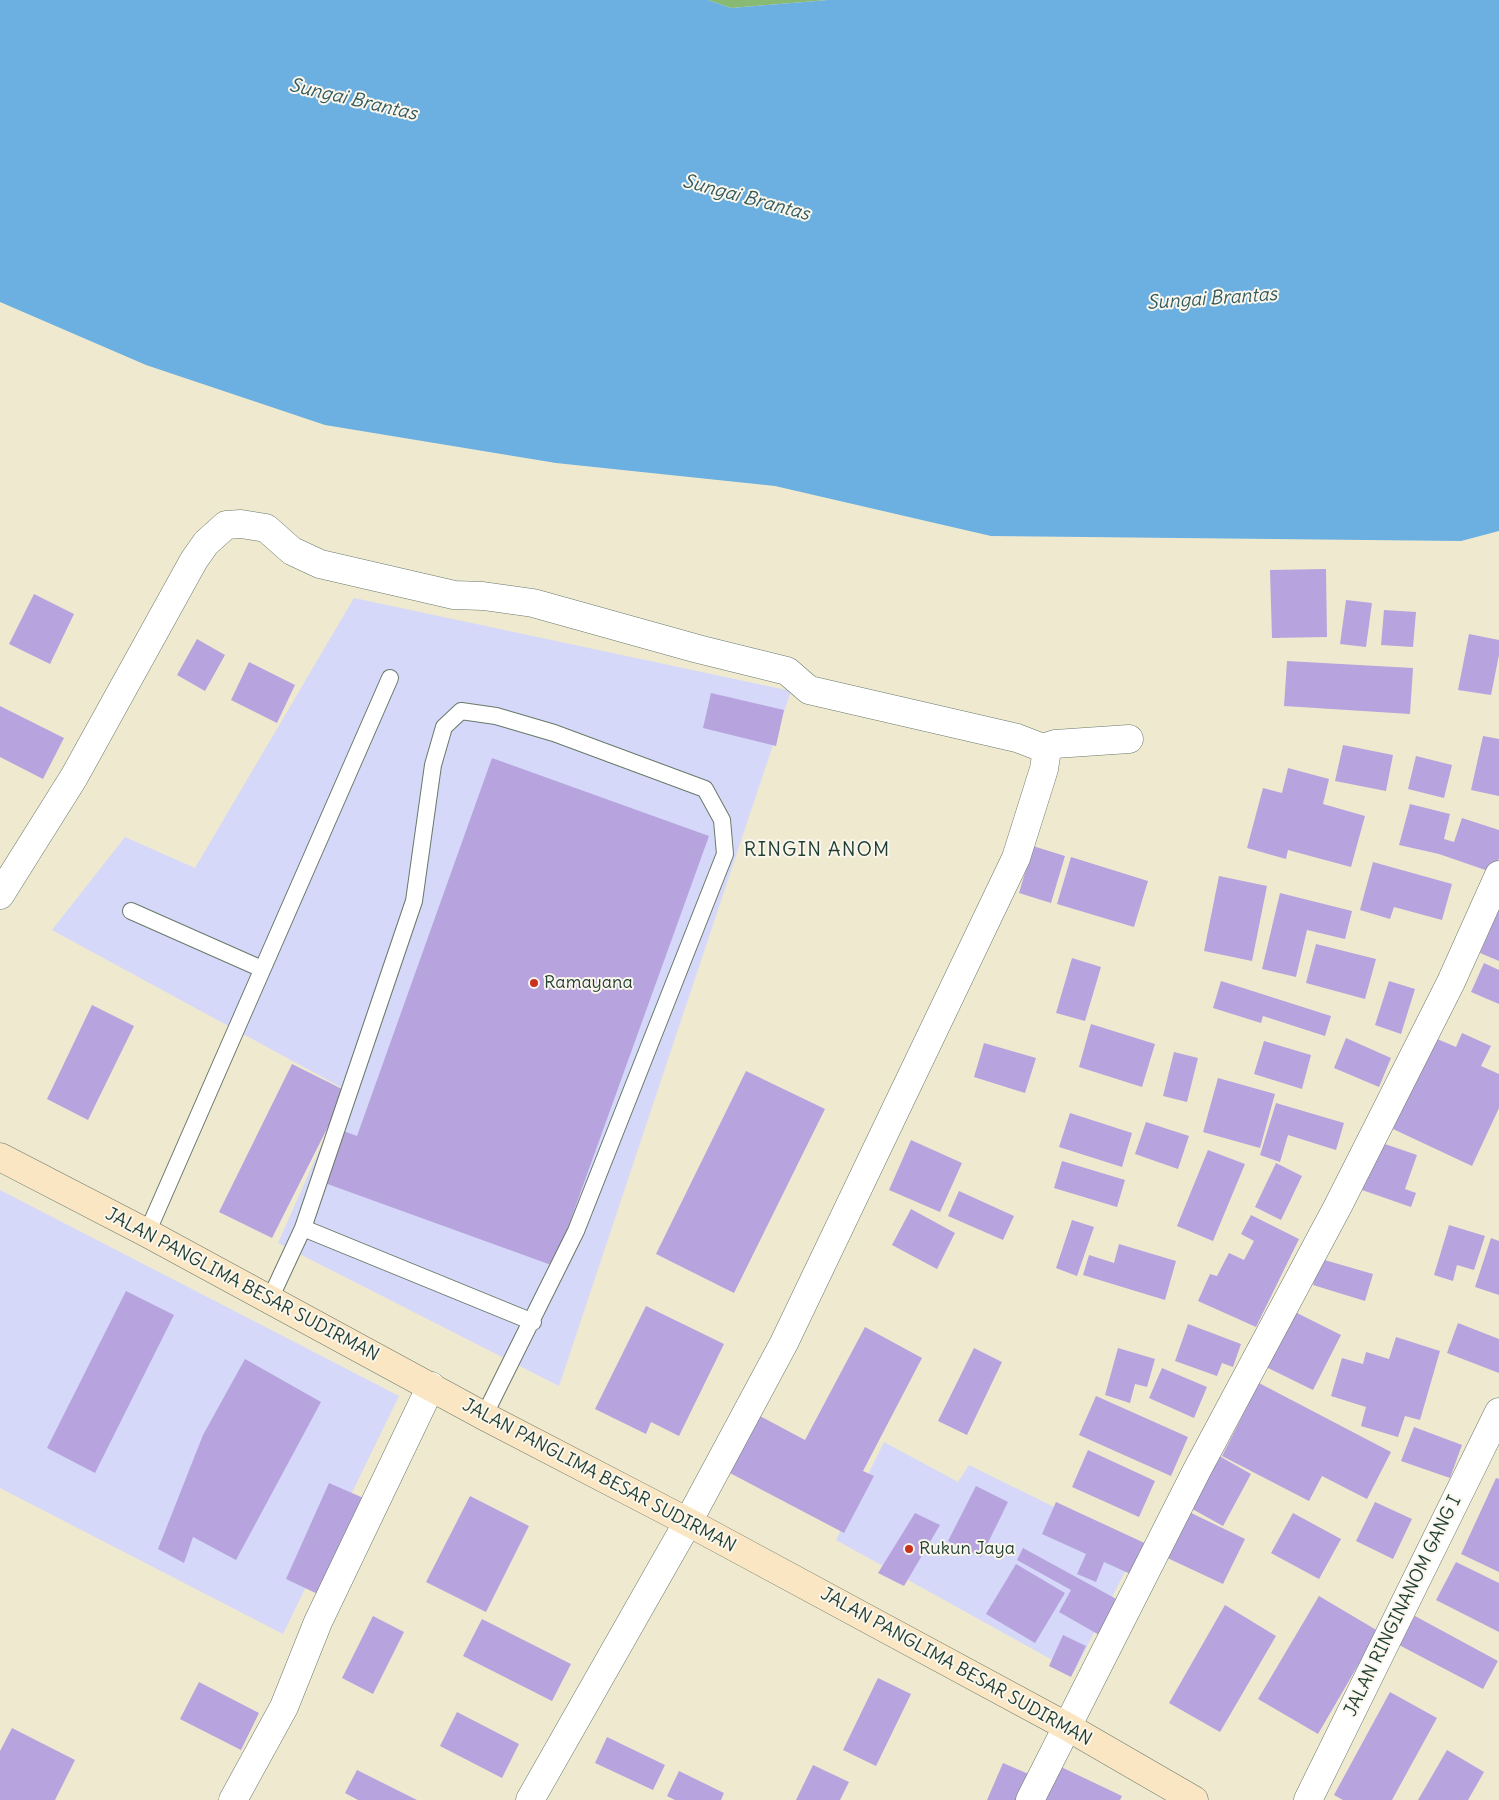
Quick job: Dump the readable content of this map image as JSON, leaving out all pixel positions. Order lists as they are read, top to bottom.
{
  "streets": {
    "main road": ["JALAN PANGLIMA BESAR SUDIRMAN"],
    "street": ["JALAN RINGINANOM GANG I"]
  },
  "districts": ["RINGIN ANOM"],
  "water": ["Sungai Brantas"],
  "places": ["Ramayana", "Rukun Jaya"]
}
